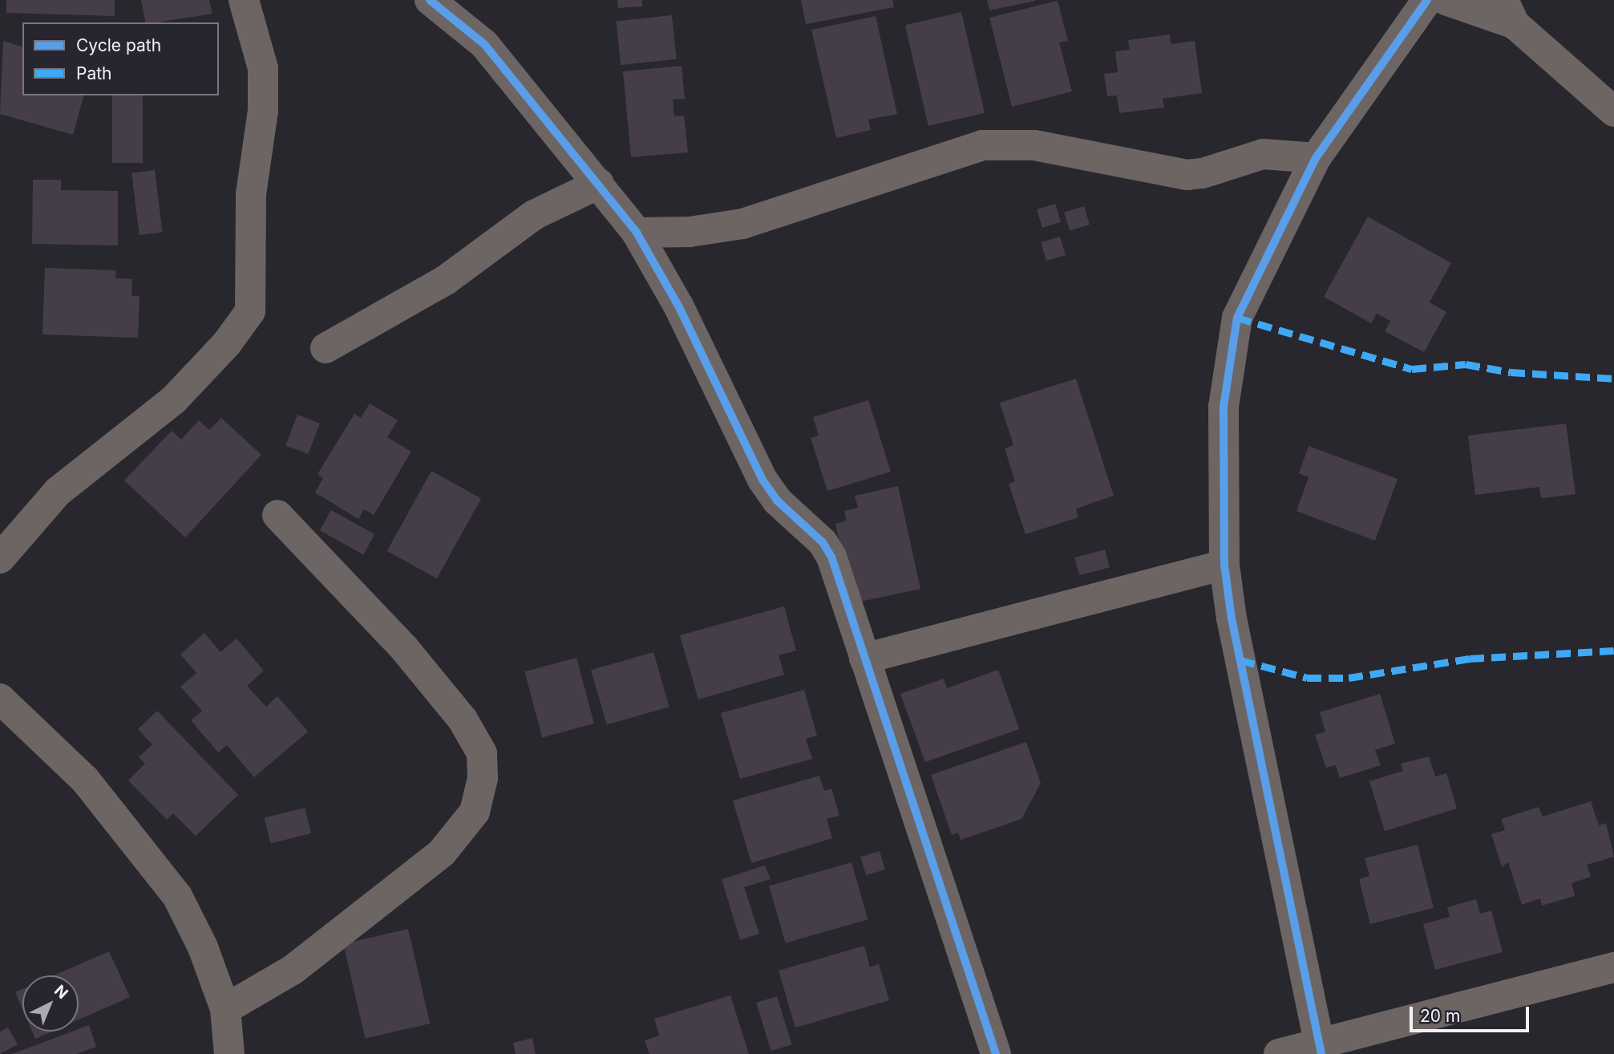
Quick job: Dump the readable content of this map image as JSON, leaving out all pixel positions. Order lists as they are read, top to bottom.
{
  "legend": ["Cycle path", "Path"],
  "scale_bar": "20 m",
  "north": "top right"
}
